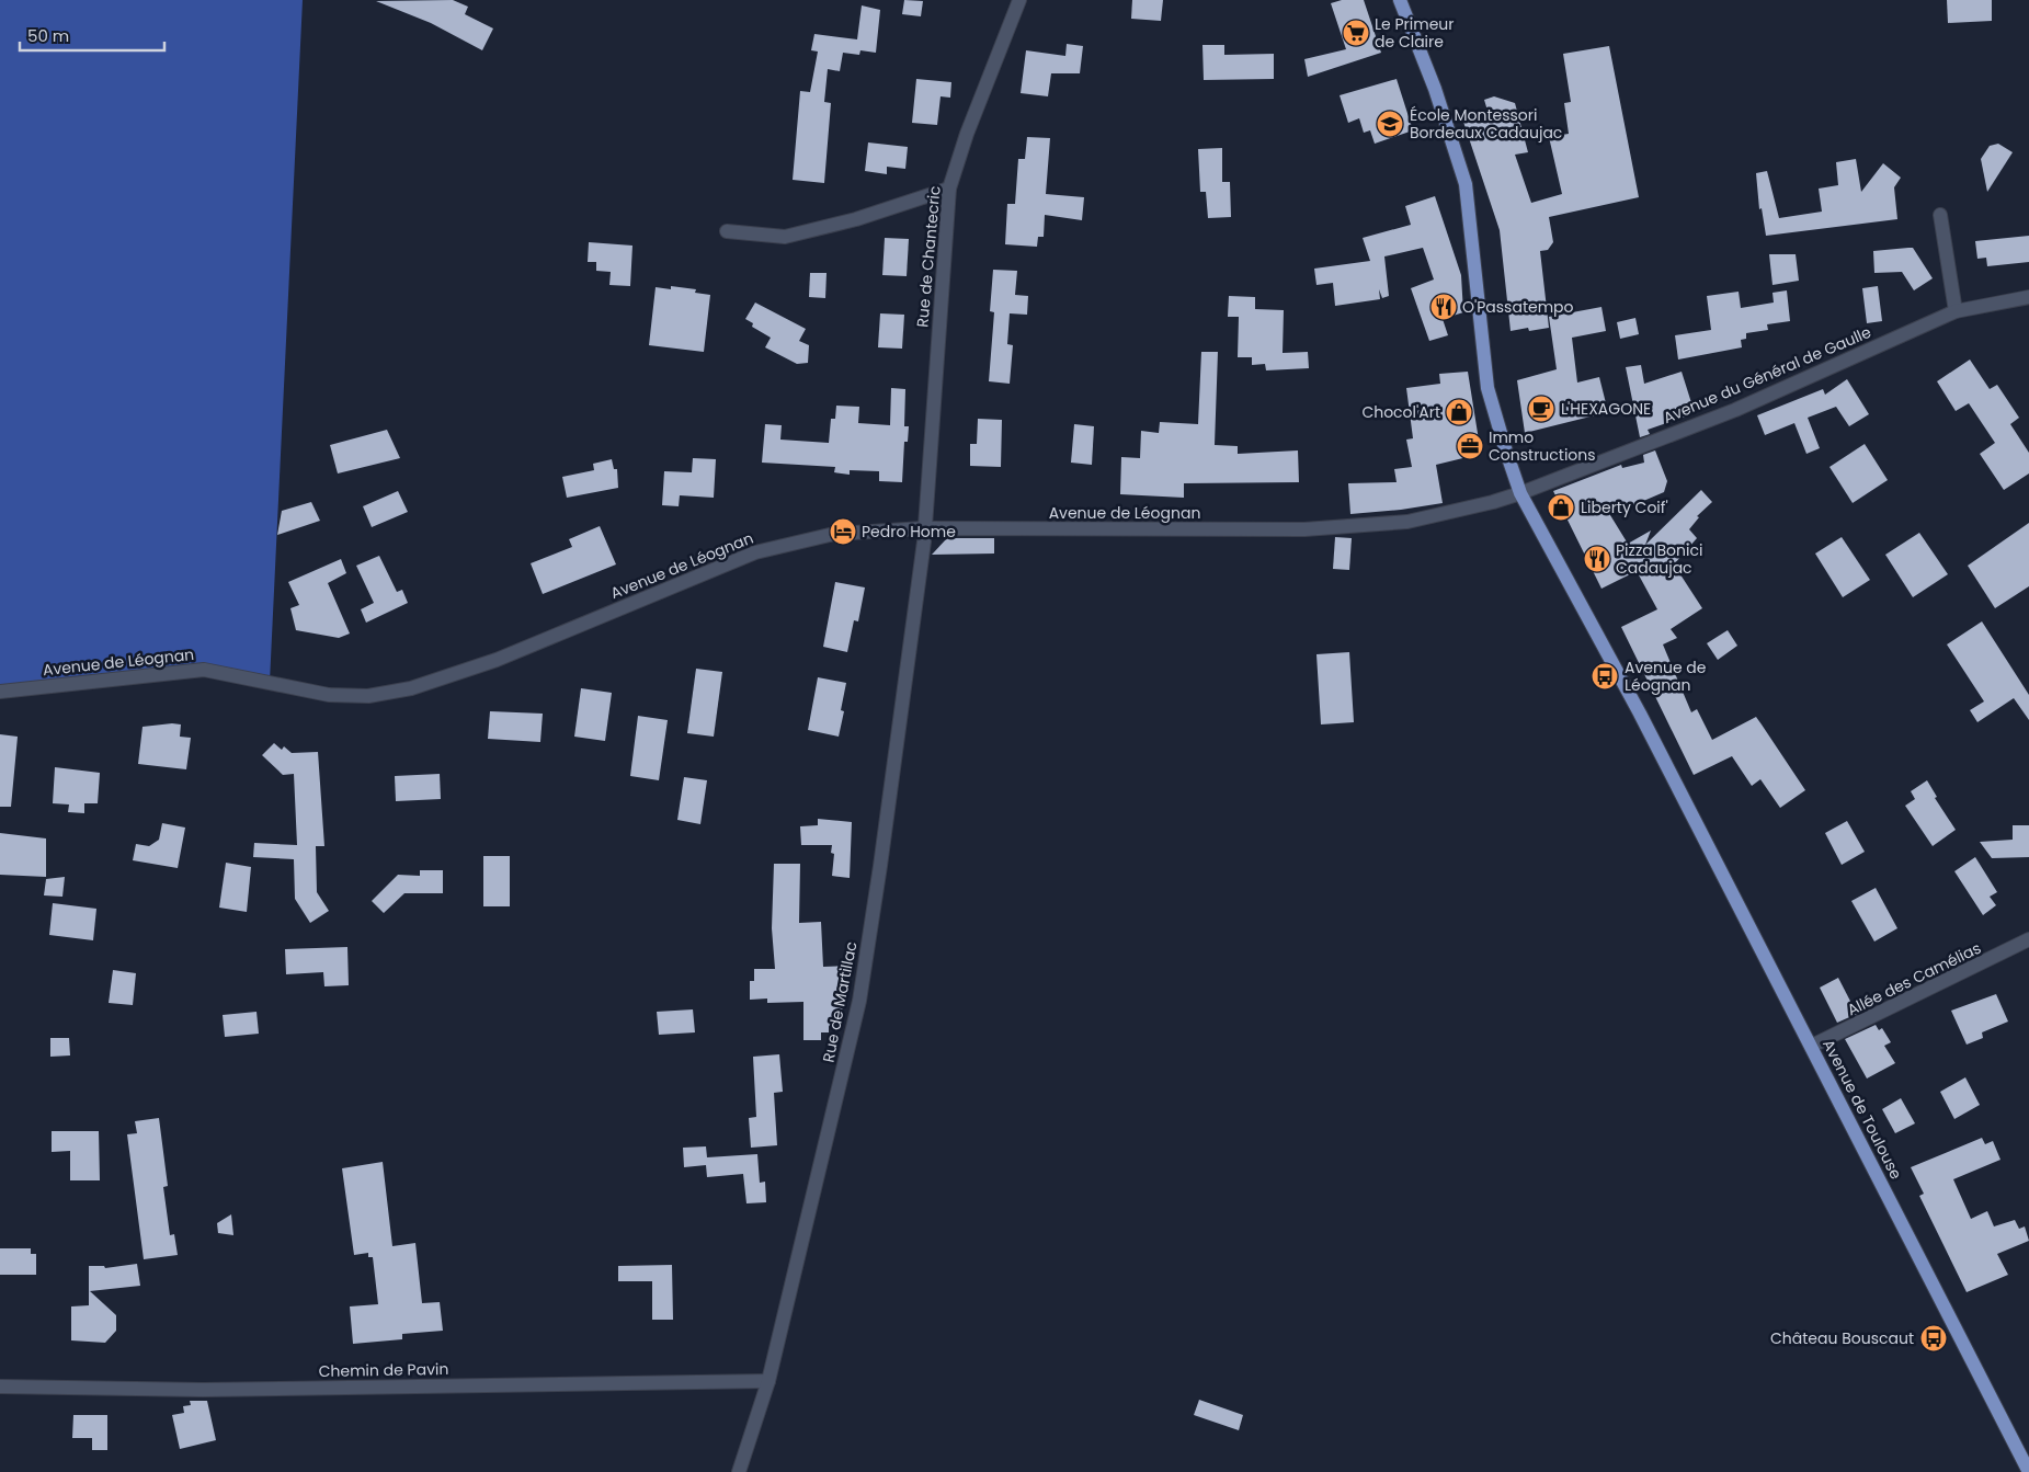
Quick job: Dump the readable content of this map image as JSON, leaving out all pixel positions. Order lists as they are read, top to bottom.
{
  "streets": {
    "main road": ["Avenue de Toulouse"],
    "street": [
      "Rue de Chantecric",
      "Avenue du Général de Gaulle",
      "Avenue de Léognan",
      "Allée des Camélias",
      "Rue de Martillac",
      "Chemin de Pavin"
    ]
  },
  "crossings": [
    ["Rue de Chantecric", "Avenue de Léognan"],
    ["Rue de Chantecric", "Rue de Martillac"],
    ["Avenue du Général de Gaulle", "Avenue de Léognan"],
    ["Avenue du Général de Gaulle", "Avenue de Toulouse"],
    ["Avenue de Léognan", "Rue de Martillac"],
    ["Avenue de Léognan", "Avenue de Toulouse"],
    ["Allée des Camélias", "Avenue de Toulouse"],
    ["Rue de Martillac", "Chemin de Pavin"]
  ],
  "places": {
    "supermarket": ["Le Primeur de Claire"],
    "school or university": ["École Montessori Bordeaux Cadaujac"],
    "restaurant": ["O'Passatempo", "Pizza Bonici Cadaujac"],
    "cafe": ["L'HEXAGONE"],
    "shop": ["Chocol'Art", "Liberty Coif'"],
    "office": ["Immo Constructions"],
    "hotel": ["Pedro Home"],
    "bus stop": ["Avenue de Léognan", "Château Bouscaut"]
  },
  "scale_bar": "50 m"
}
